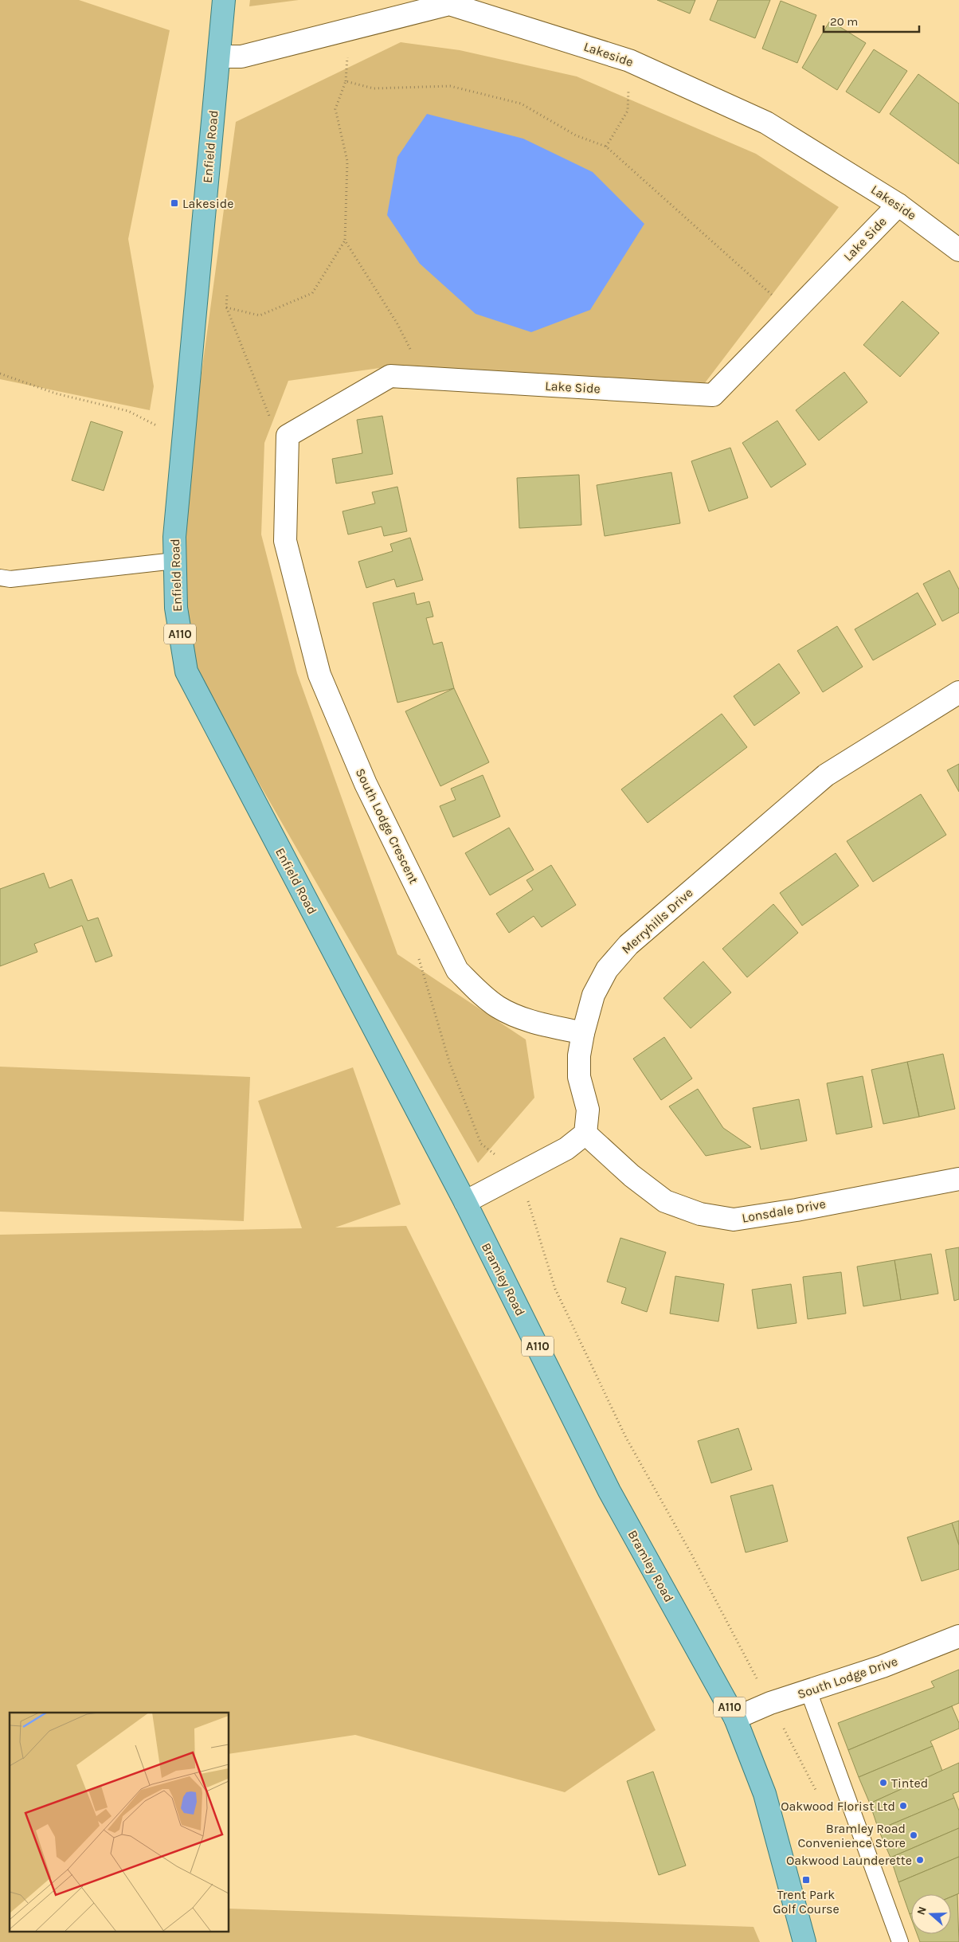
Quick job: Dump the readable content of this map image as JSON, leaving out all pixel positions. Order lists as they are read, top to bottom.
{
  "streets": {
    "main road": ["Enfield Road", "A110", "Bramley Road"],
    "street": [
      "Lakeside",
      "Lake Side",
      "South Lodge Crescent",
      "Merryhills Drive",
      "Lonsdale Drive",
      "South Lodge Drive"
    ]
  },
  "crossings": [
    ["Lakeside", "Enfield Road"],
    ["Lakeside", "Lake Side"],
    ["Enfield Road", "Bramley Road"],
    ["Lake Side", "South Lodge Crescent"],
    ["South Lodge Crescent", "Merryhills Drive"],
    ["Merryhills Drive", "Lonsdale Drive"],
    ["Bramley Road", "South Lodge Drive"]
  ],
  "places": {
    "transit": ["Lakeside", "Trent Park Golf Course"],
    "other": [
      "Tinted",
      "Oakwood Florist Ltd",
      "Bramley Road Convenience Store",
      "Oakwood Launderette"
    ]
  },
  "scale_bar": "20 m",
  "north": "left"
}
